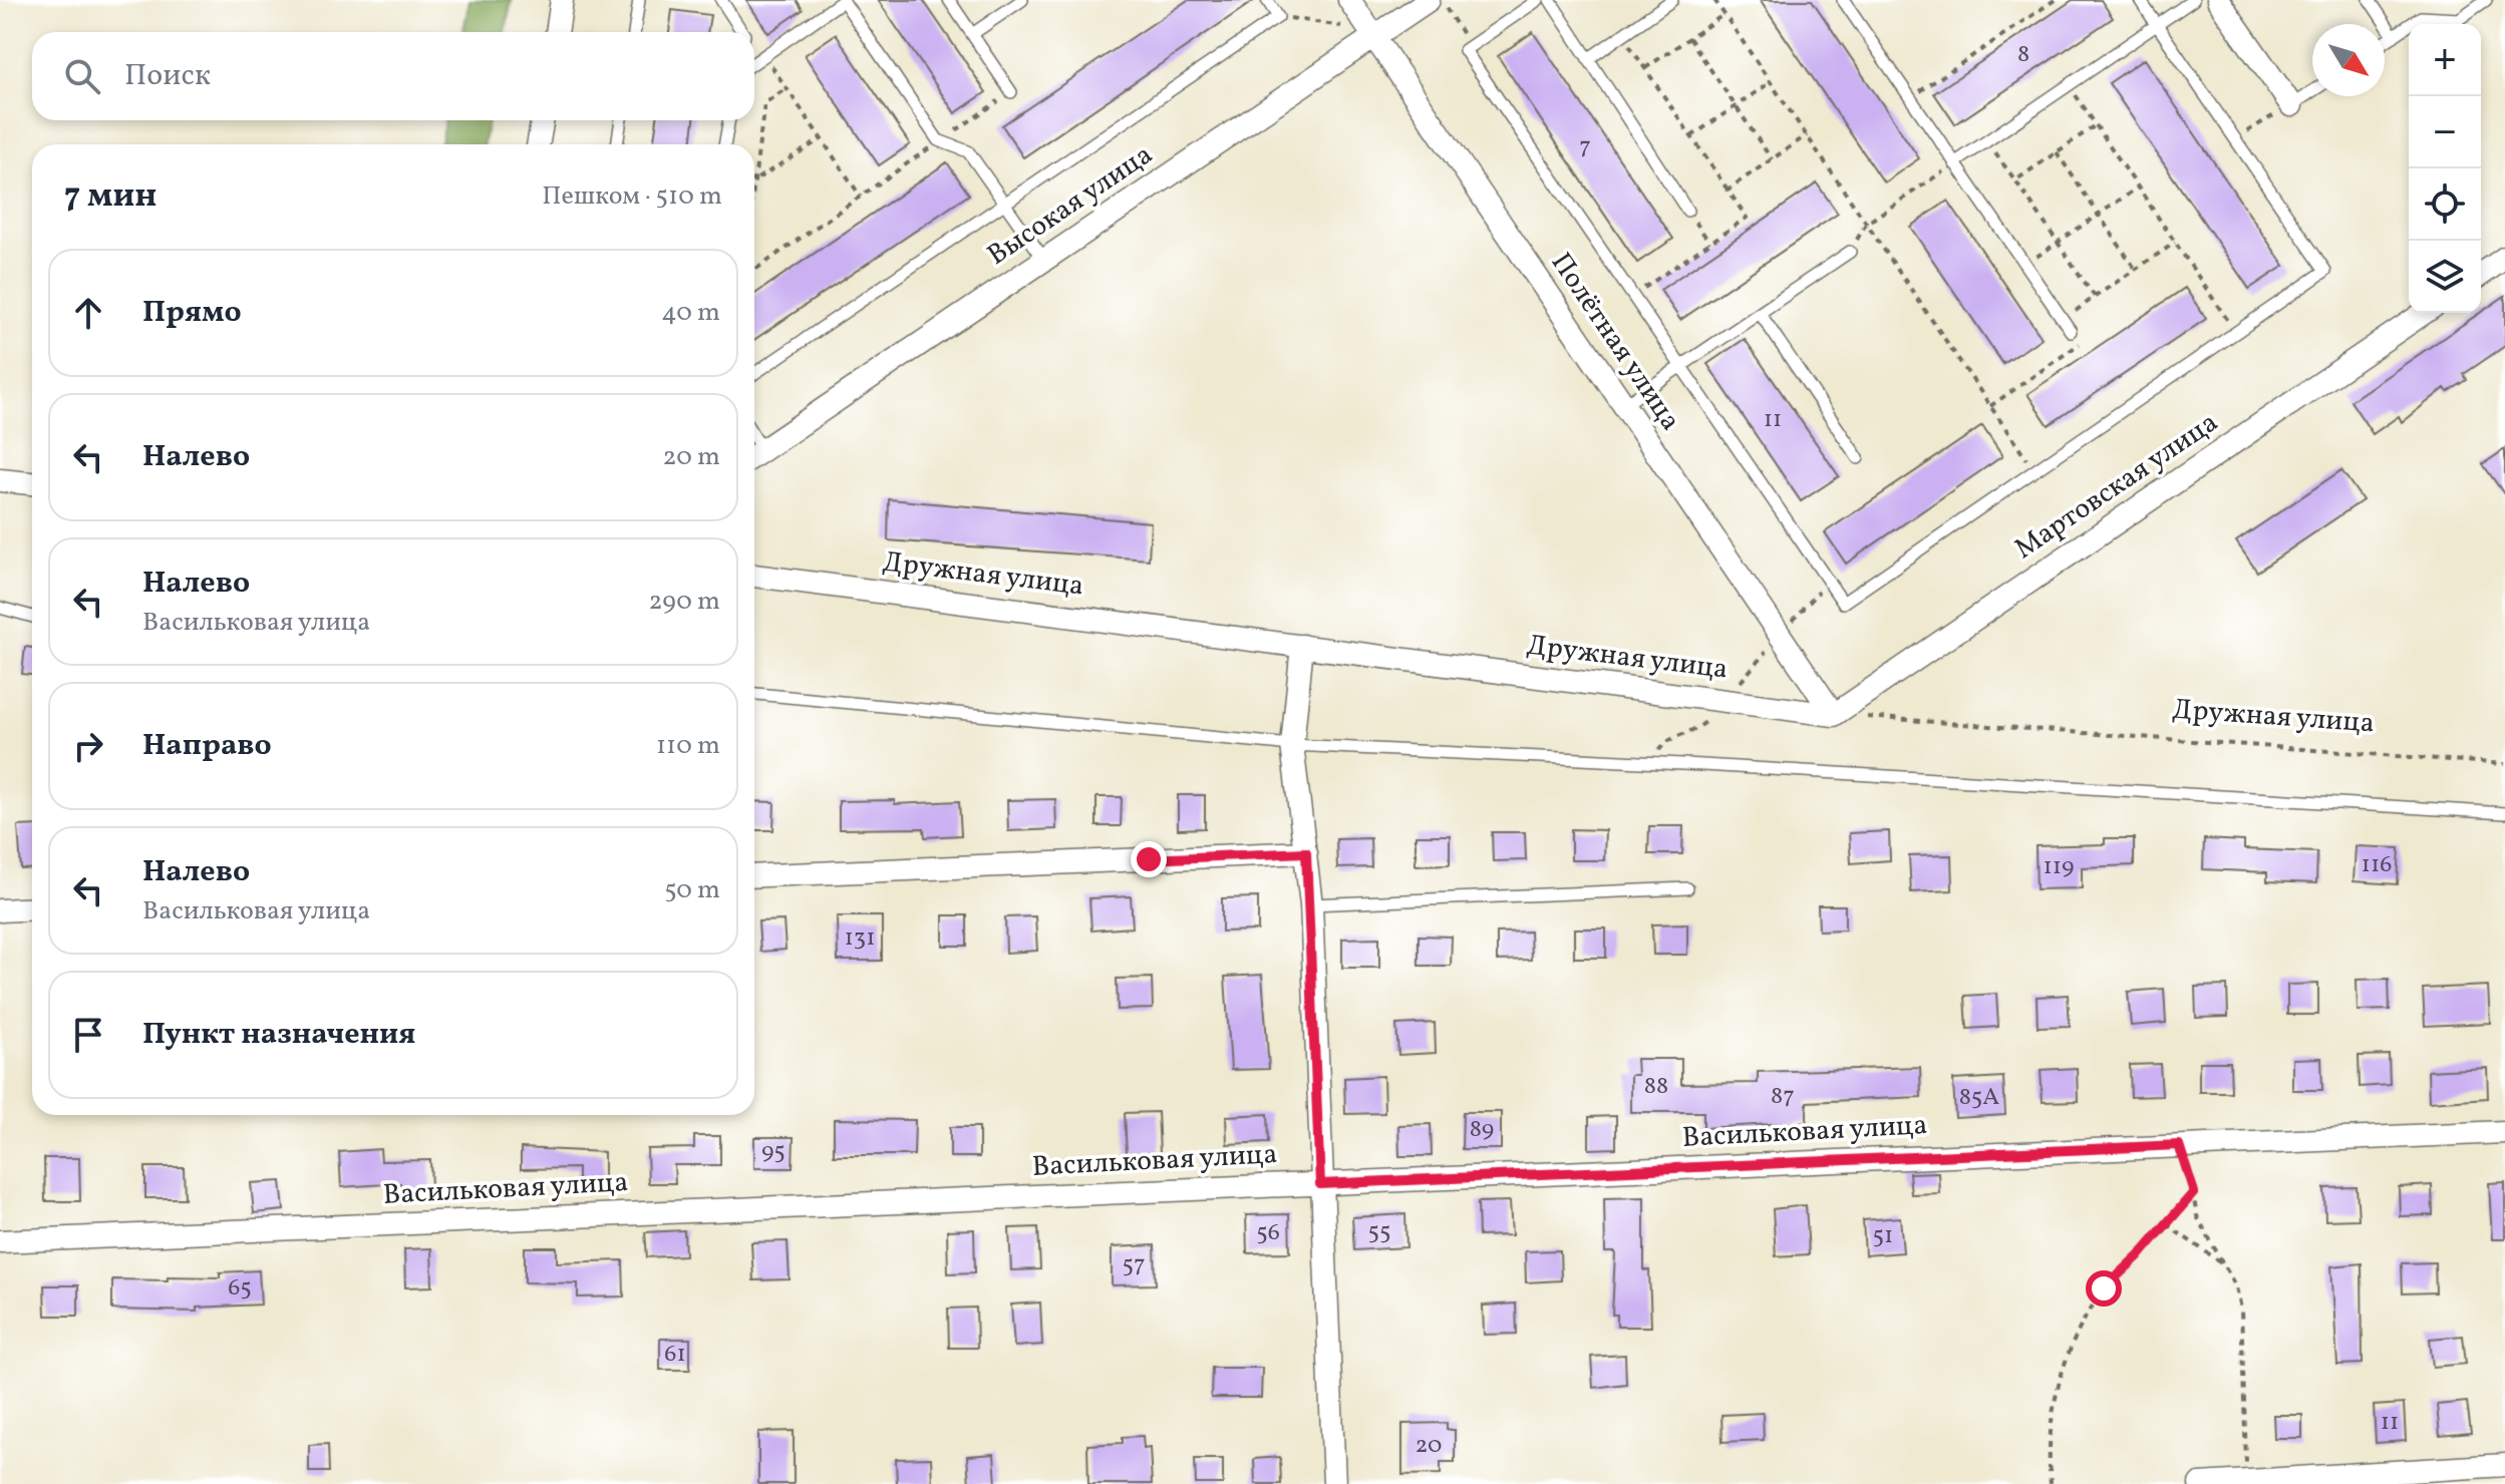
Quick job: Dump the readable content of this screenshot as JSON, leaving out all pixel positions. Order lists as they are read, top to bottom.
{
  "streets": {
    "street": [
      "Высокая улица",
      "Полётная улица",
      "Мартовская улица",
      "Дружная улица",
      "Васильковая улица"
    ]
  },
  "crossings": [
    ["Высокая улица", "Полётная улица"],
    ["Полётная улица", "Мартовская улица"],
    ["Полётная улица", "Дружная улица"],
    ["Мартовская улица", "Дружная улица"]
  ],
  "house_numbers": [
    "8",
    "7",
    "11",
    "116",
    "119",
    "131",
    "88",
    "87",
    "85А",
    "89",
    "95",
    "55",
    "56",
    "51",
    "57",
    "65",
    "61",
    "11",
    "20"
  ],
  "north": "bottom right",
  "page": {
    "map_buttons": ["+", "−"],
    "search": "Поиск",
    "heading": ["7 мин", "Пешком · 510 m"],
    "list": [
      ["Прямо", "40 m"],
      ["Налево", "20 m"],
      ["Налево", "Васильковая улица", "290 m"],
      ["Направо", "110 m"],
      ["Налево", "Васильковая улица", "50 m"],
      "Пункт назначения"
    ]
  }
}
